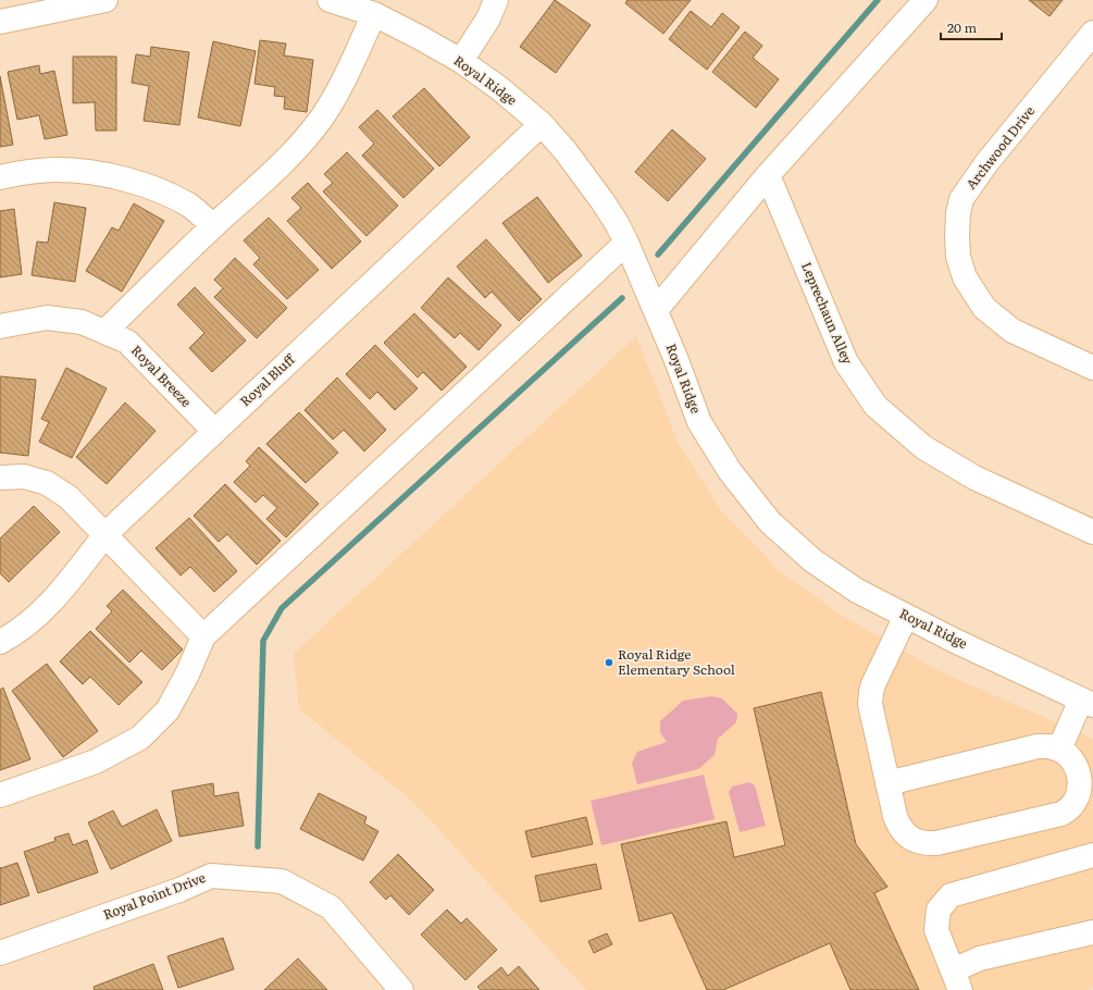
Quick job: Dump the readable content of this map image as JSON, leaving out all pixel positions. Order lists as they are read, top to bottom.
{
  "streets": {
    "street": [
      "Royal Ridge",
      "Archwood Drive",
      "Leprechaun Alley",
      "Royal Breeze",
      "Royal Bluff",
      "Royal Point Drive"
    ]
  },
  "crossings": [
    ["Royal Ridge", "Royal Bluff"],
    ["Royal Breeze", "Royal Bluff"]
  ],
  "places": ["Royal Ridge Elementary School"],
  "scale_bar": "20 m"
}
